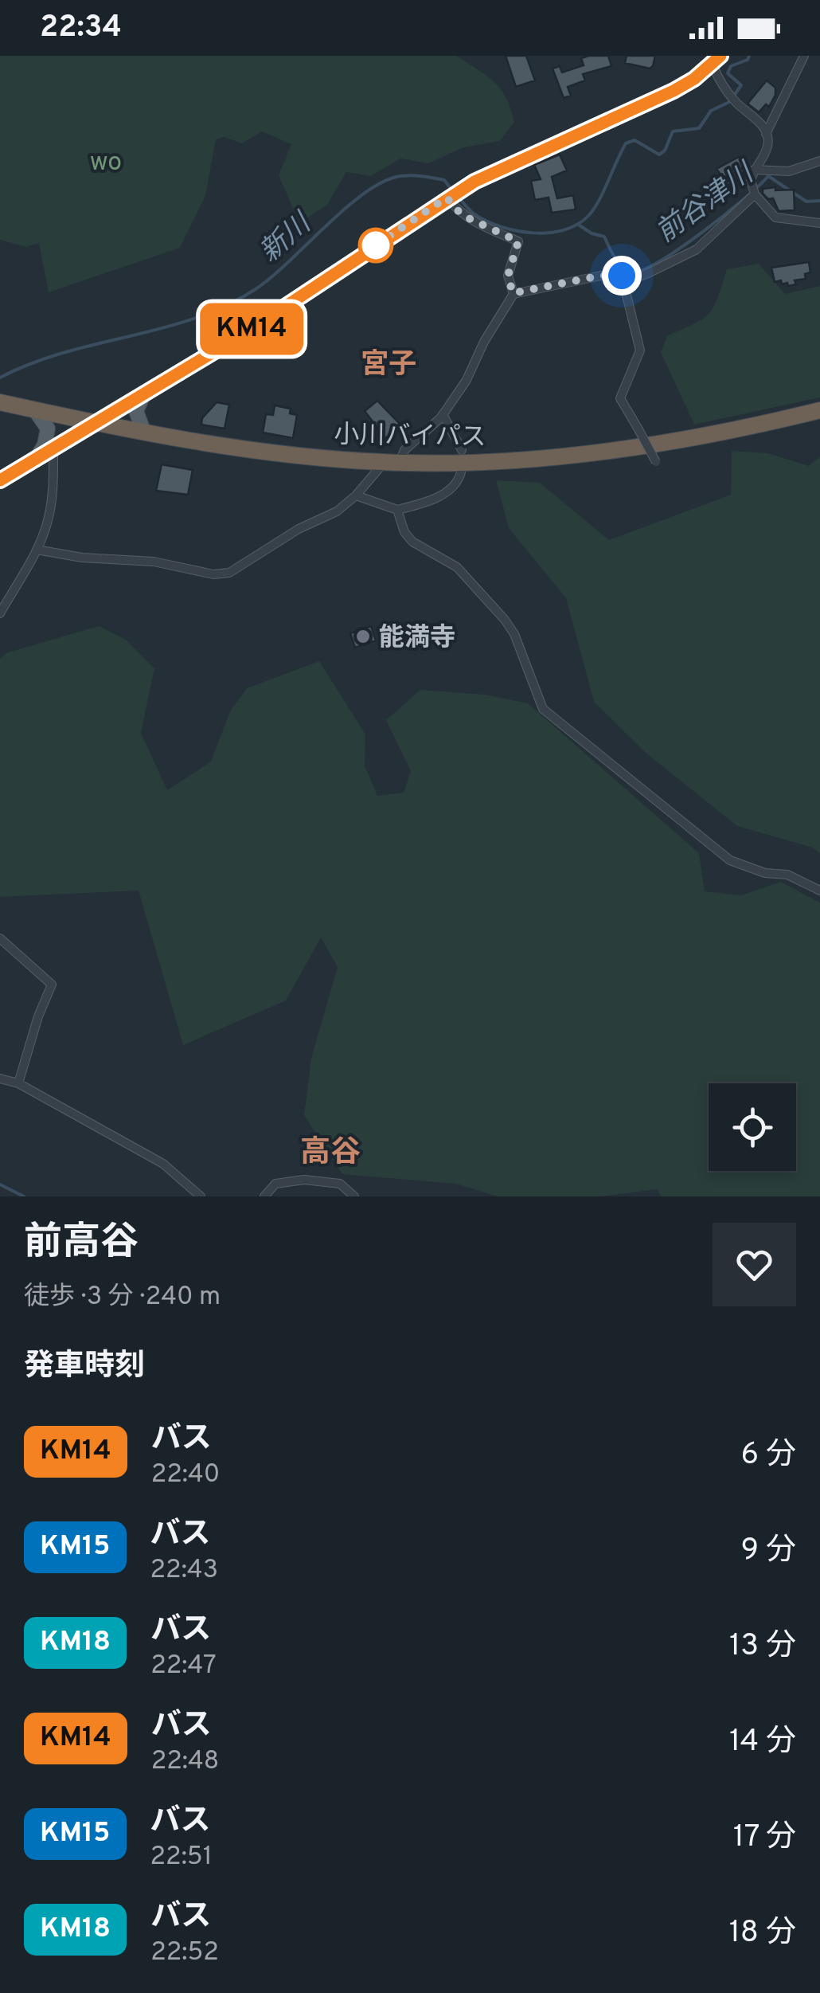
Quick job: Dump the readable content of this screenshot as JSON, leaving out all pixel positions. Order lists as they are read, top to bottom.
{
  "streets": {
    "highway": ["小川バイパス"]
  },
  "districts": ["宮子", "高谷"],
  "water": ["前谷津川", "新川"],
  "parks": ["wo"],
  "places": ["能満寺"],
  "lines": ["bus line KM14"],
  "page": {
    "status": "22:34",
    "on_map": "KM14",
    "heading": [
      ["前高谷", "徒歩 · 3 分 · 240 m"],
      "発車時刻"
    ],
    "list": [
      {
        "mark": "KM14",
        "name": "バス",
        "note": "22:40",
        "value": "6 分"
      },
      {
        "mark": "KM15",
        "name": "バス",
        "note": "22:43",
        "value": "9 分"
      },
      {
        "mark": "KM18",
        "name": "バス",
        "note": "22:47",
        "value": "13 分"
      },
      {
        "mark": "KM14",
        "name": "バス",
        "note": "22:48",
        "value": "14 分"
      },
      {
        "mark": "KM15",
        "name": "バス",
        "note": "22:51",
        "value": "17 分"
      },
      {
        "mark": "KM18",
        "name": "バス",
        "note": "22:52",
        "value": "18 分"
      }
    ]
  }
}
